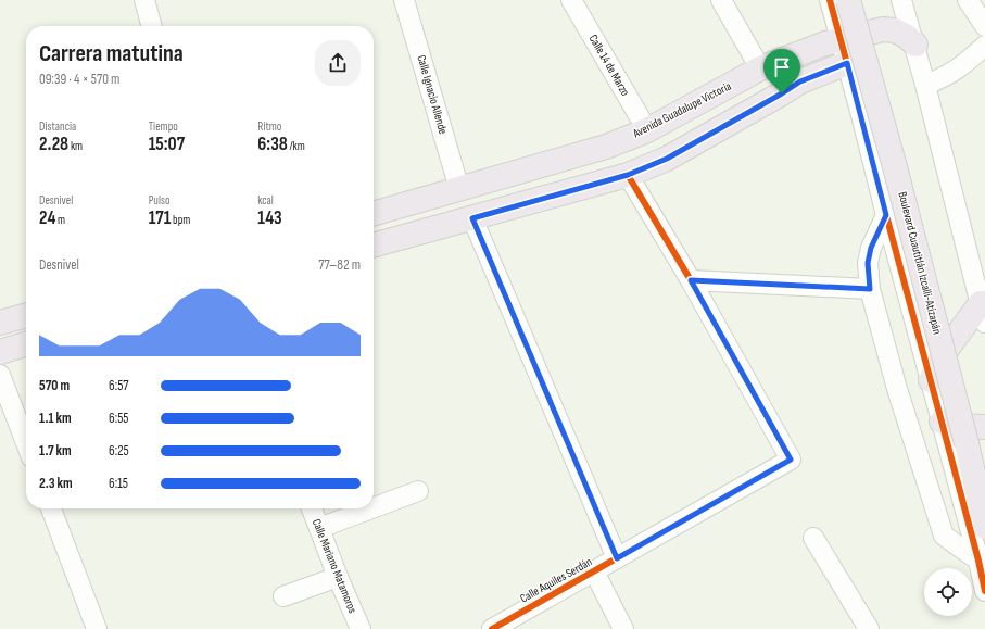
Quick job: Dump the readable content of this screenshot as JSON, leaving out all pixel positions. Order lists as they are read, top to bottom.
{
  "streets": {
    "main road": ["Avenida Guadalupe Victoria", "Boulevard Cuautitlán Izcalli-Atizapán"],
    "street": [
      "Calle 14 de Marzo",
      "Calle Ignacio Allende",
      "Calle Mariano Matamoros",
      "Calle Aquiles Serdán"
    ]
  },
  "crossings": [
    ["Calle 14 de Marzo", "Avenida Guadalupe Victoria"],
    ["Calle Ignacio Allende", "Avenida Guadalupe Victoria"]
  ],
  "page": {
    "heading": ["Carrera matutina", "09:39 · 4 × 570 m"],
    "stats": [
      ["Distancia", "2.28 km"],
      ["Tiempo", "15:07"],
      ["Ritmo", "6:38 /km"],
      ["Desnivel", "24 m"],
      ["Pulso", "171 bpm"],
      ["kcal", "143"]
    ],
    "chart": ["Desnivel", "77–82 m"],
    "list": [
      {
        "name": "570 m",
        "note": "6:57"
      },
      {
        "name": "1.1 km",
        "note": "6:55"
      },
      {
        "name": "1.7 km",
        "note": "6:25"
      },
      {
        "name": "2.3 km",
        "note": "6:15"
      }
    ]
  }
}
